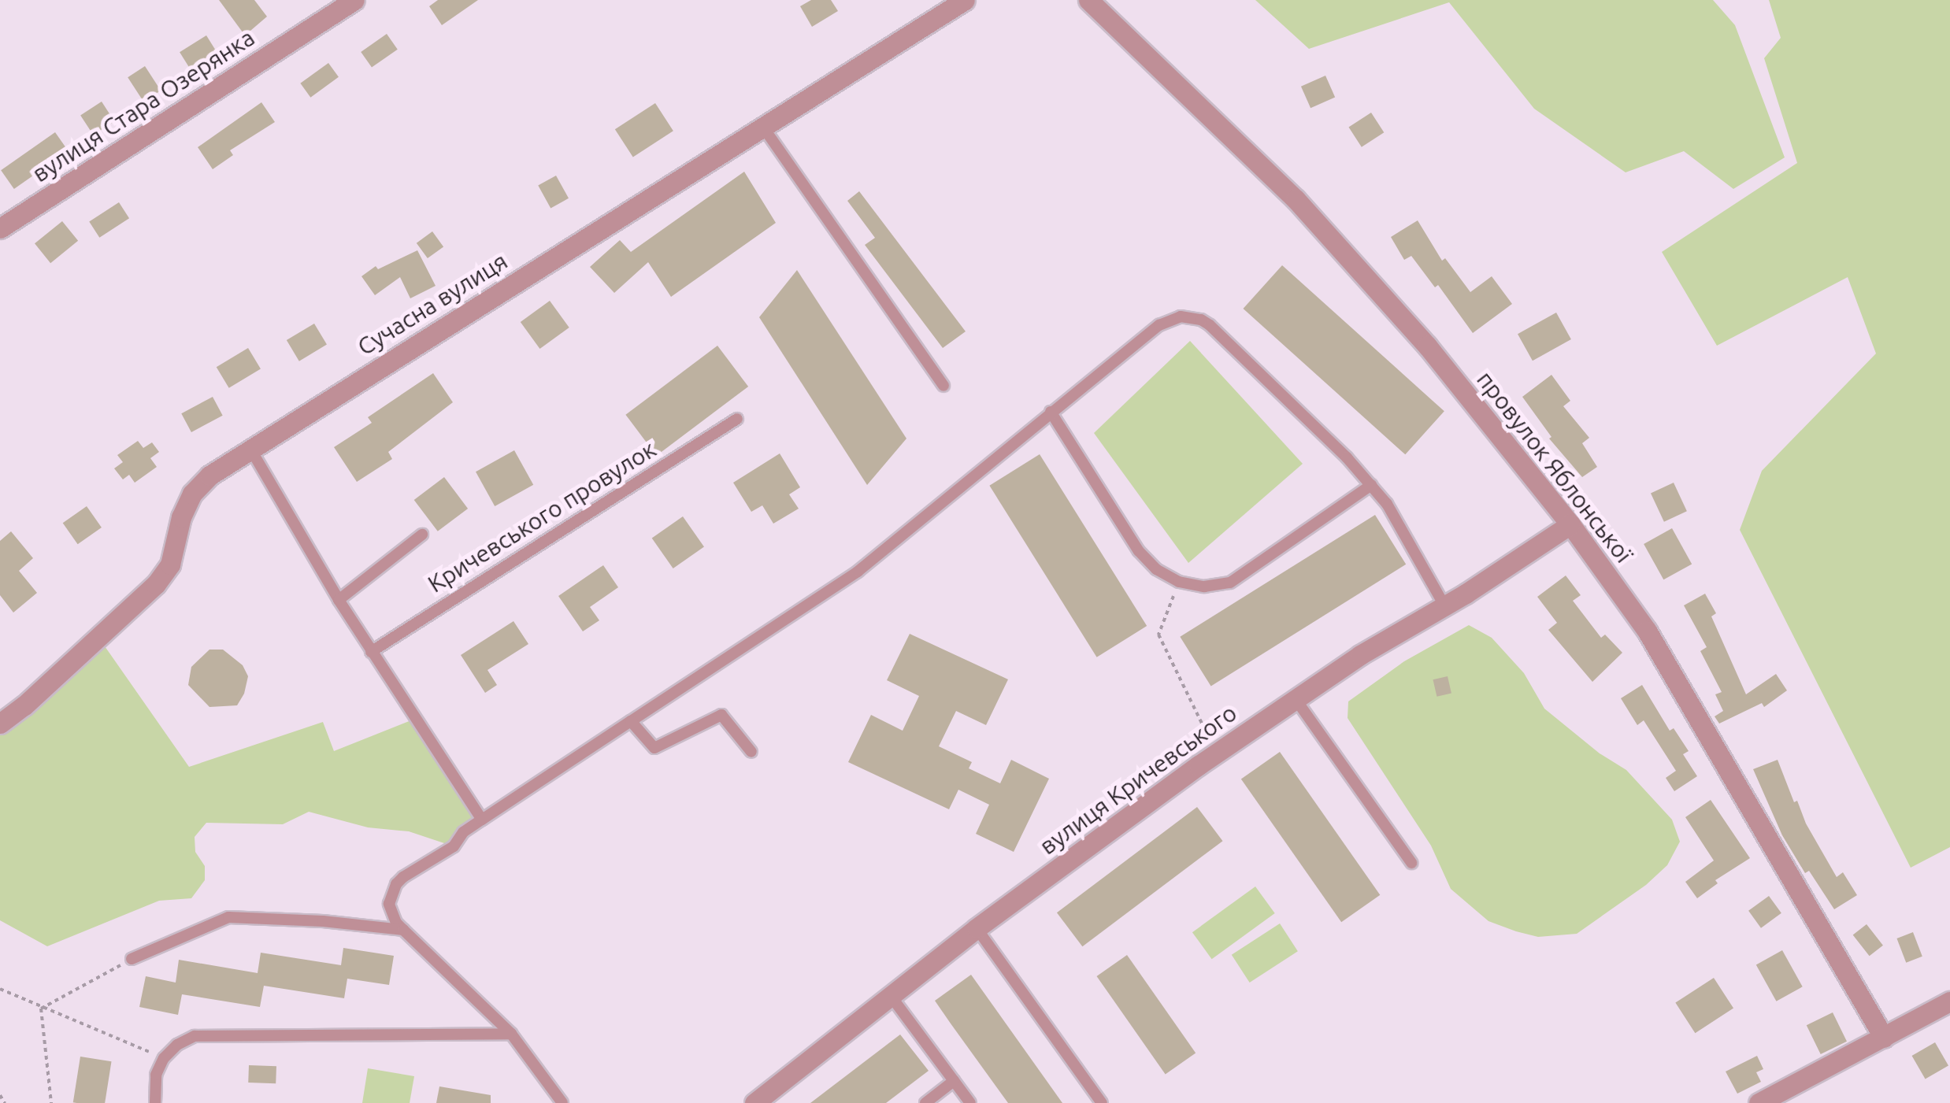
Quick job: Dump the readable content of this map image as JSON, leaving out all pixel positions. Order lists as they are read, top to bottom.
{
  "streets": {
    "street": [
      "вулиця Стара Озерянка",
      "Сучасна вулиця",
      "провулок Яблонської",
      "вулиця Кричевського"
    ],
    "lane": ["Кричевського провулок"]
  },
  "crossings": [
    ["провулок Яблонської", "вулиця Кричевського"]
  ]
}
